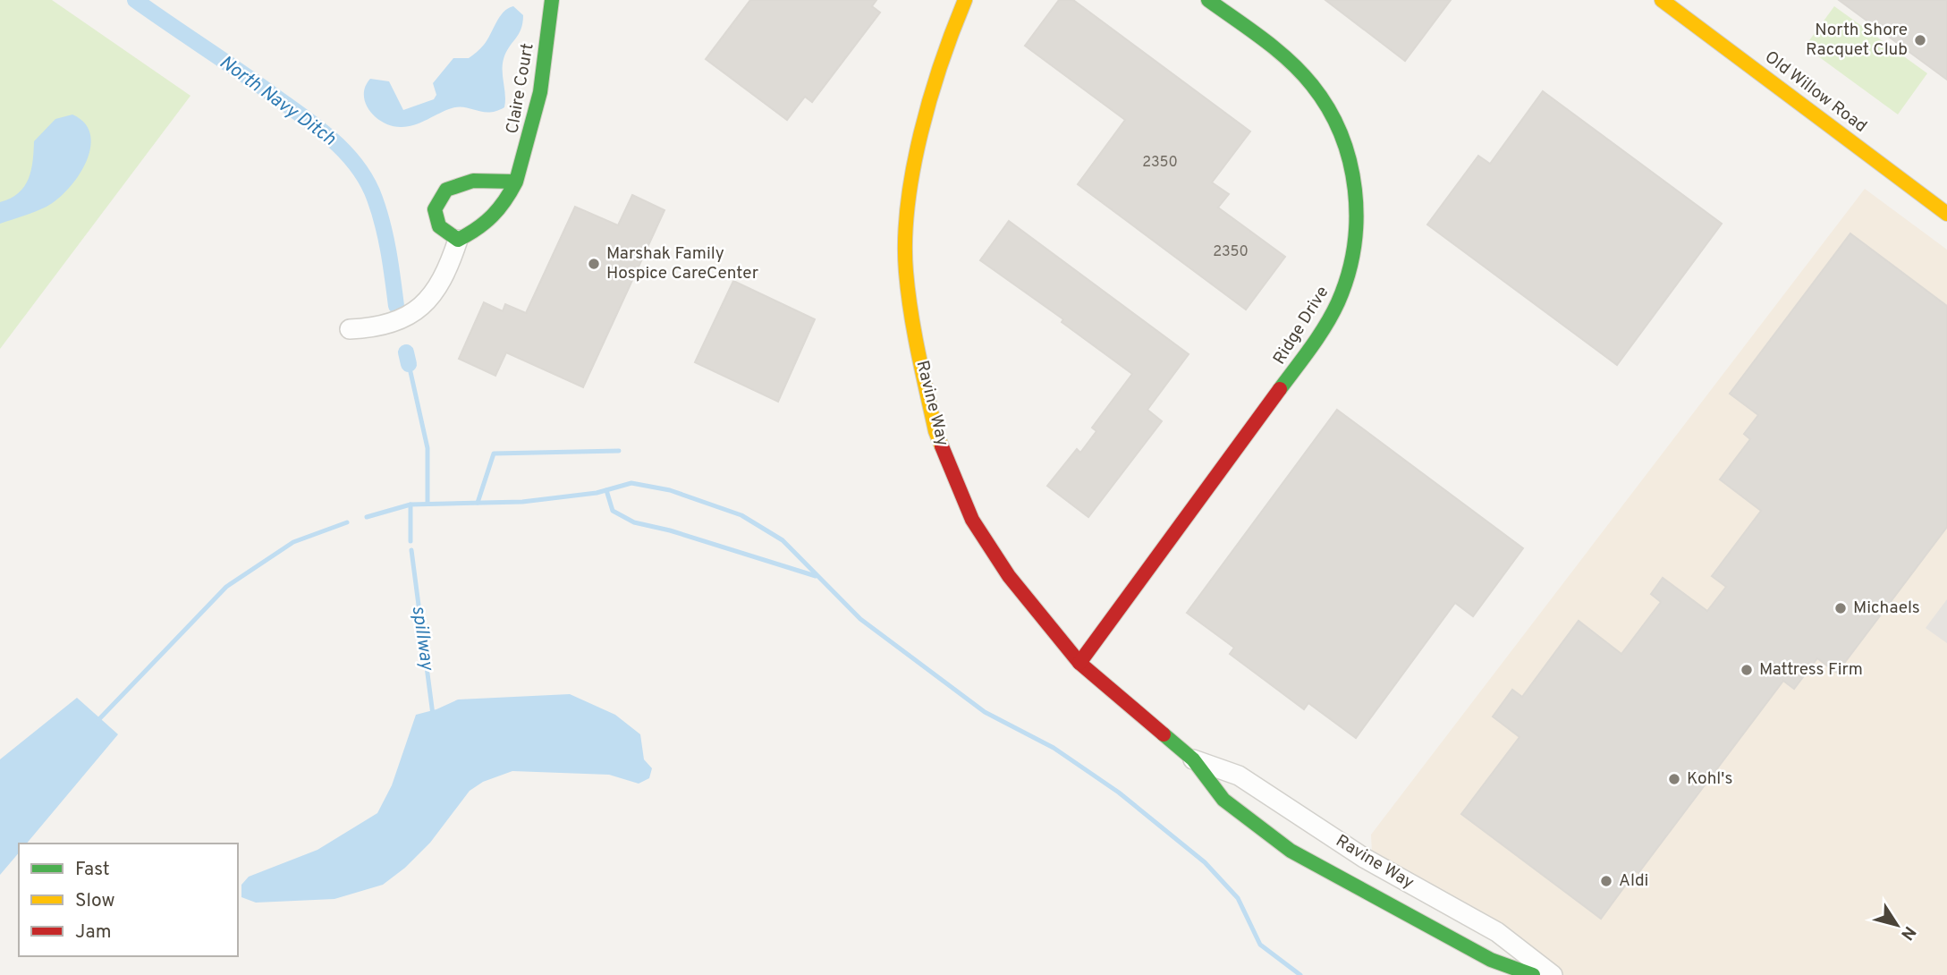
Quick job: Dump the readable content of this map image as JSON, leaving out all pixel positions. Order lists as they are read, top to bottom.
{
  "streets": {
    "street": [
      "Claire Court",
      "Old Willow Road",
      "Ridge Drive",
      "Ravine Way"
    ]
  },
  "crossings": [
    ["Ridge Drive", "Ravine Way"]
  ],
  "water": ["North Navy Ditch", "spillway"],
  "places": [
    "North Shore Racquet Club",
    "Marshak Family Hospice CareCenter",
    "Michaels",
    "Mattress Firm",
    "Kohl's",
    "Aldi"
  ],
  "house_numbers": ["2350", "2350"],
  "legend": ["Fast", "Slow", "Jam"],
  "north": "bottom right"
}
